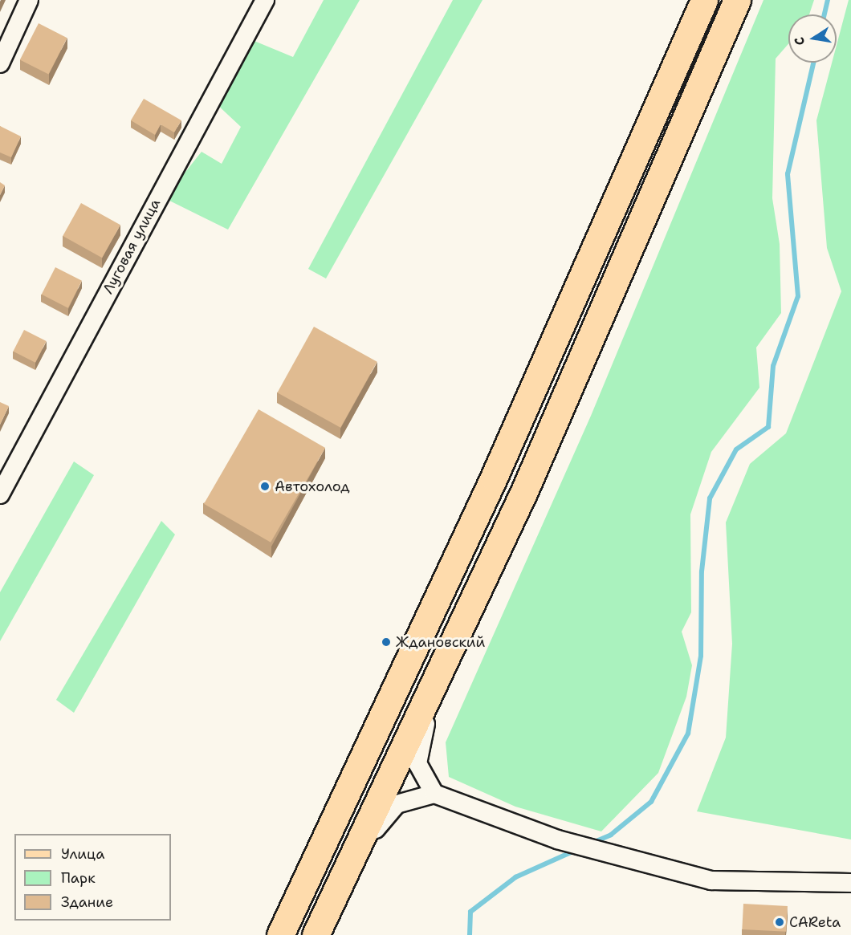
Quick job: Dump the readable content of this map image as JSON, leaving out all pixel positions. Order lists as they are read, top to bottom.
{
  "streets": {
    "street": ["Луговая улица"]
  },
  "places": ["Автохолод", "Ждановский", "CAReta"],
  "legend": ["Улица", "Парк", "Здание"],
  "north": "left"
}
